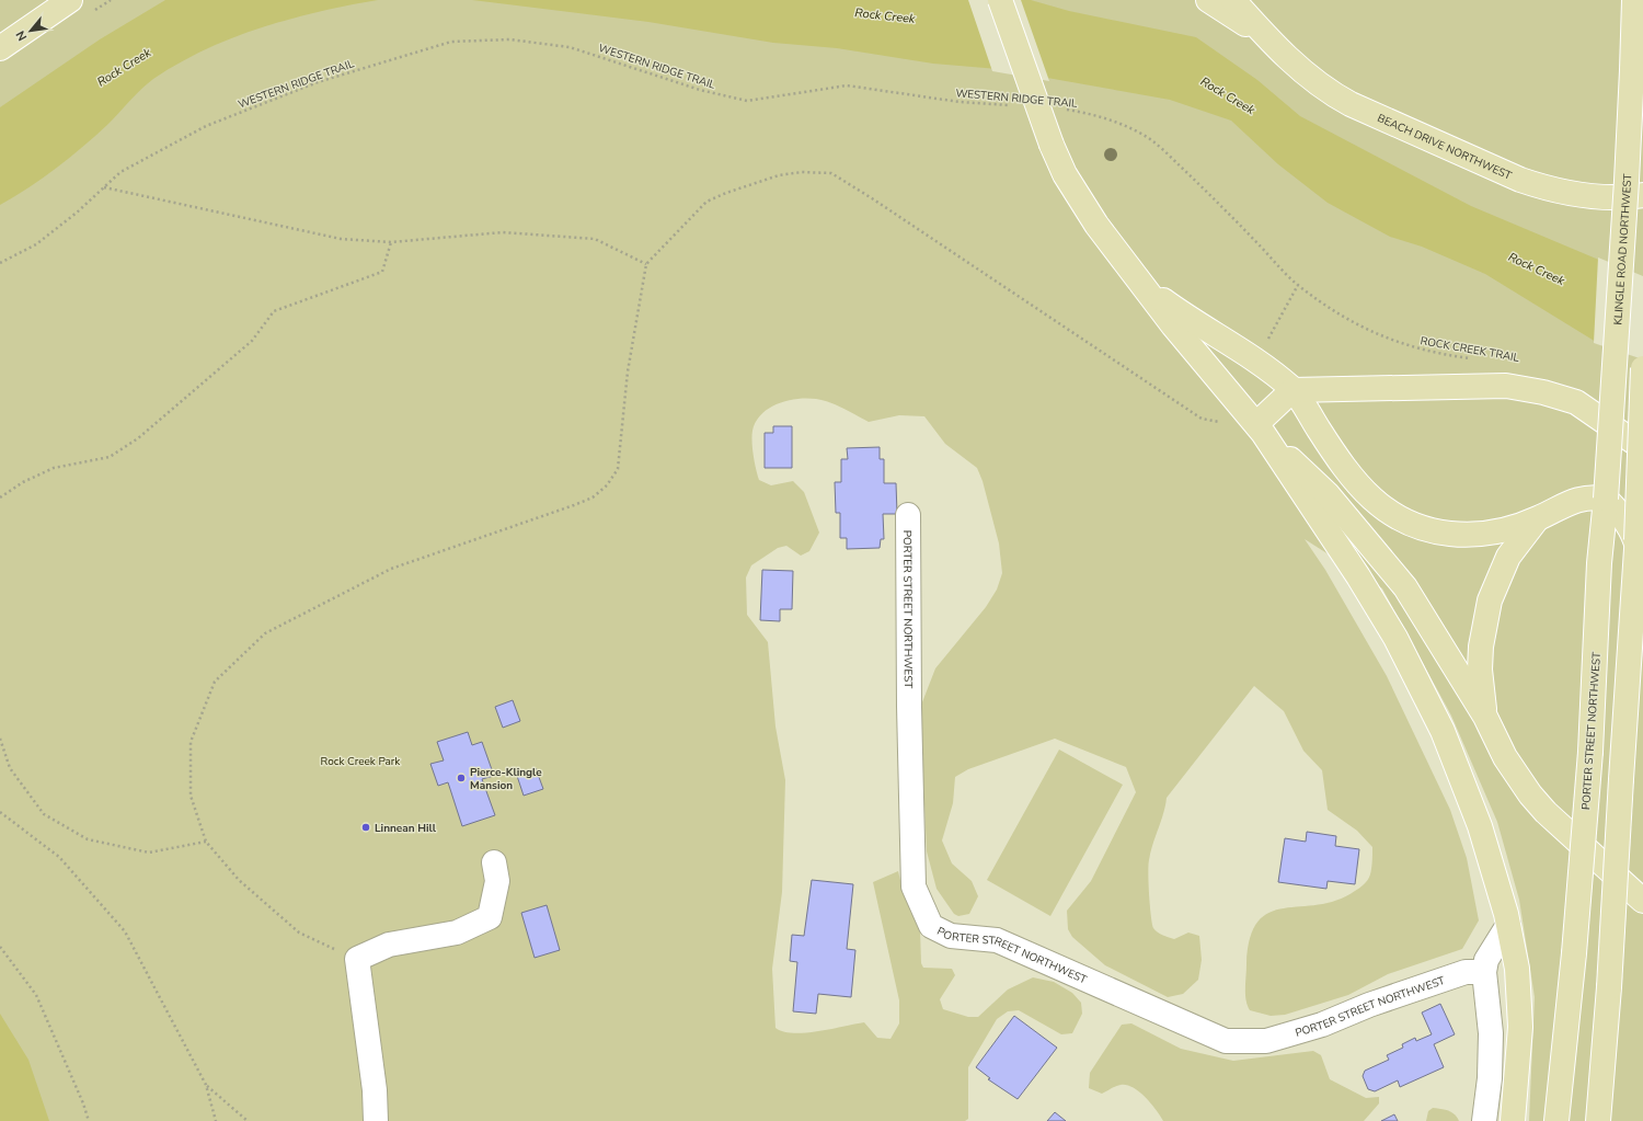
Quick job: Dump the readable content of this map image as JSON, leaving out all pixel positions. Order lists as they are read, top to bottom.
{
  "streets": {
    "main road": ["BEACH DRIVE NORTHWEST", "KLINGLE ROAD NORTHWEST", "PORTER STREET NORTHWEST"],
    "path": ["WESTERN RIDGE TRAIL", "ROCK CREEK TRAIL"]
  },
  "crossings": [
    ["WESTERN RIDGE TRAIL", "ROCK CREEK TRAIL"],
    ["KLINGLE ROAD NORTHWEST", "PORTER STREET NORTHWEST"]
  ],
  "water": ["Rock Creek"],
  "parks": ["Rock Creek Park"],
  "places": ["Pierce-Klingle Mansion", "Linnean Hill"],
  "north": "bottom left"
}
